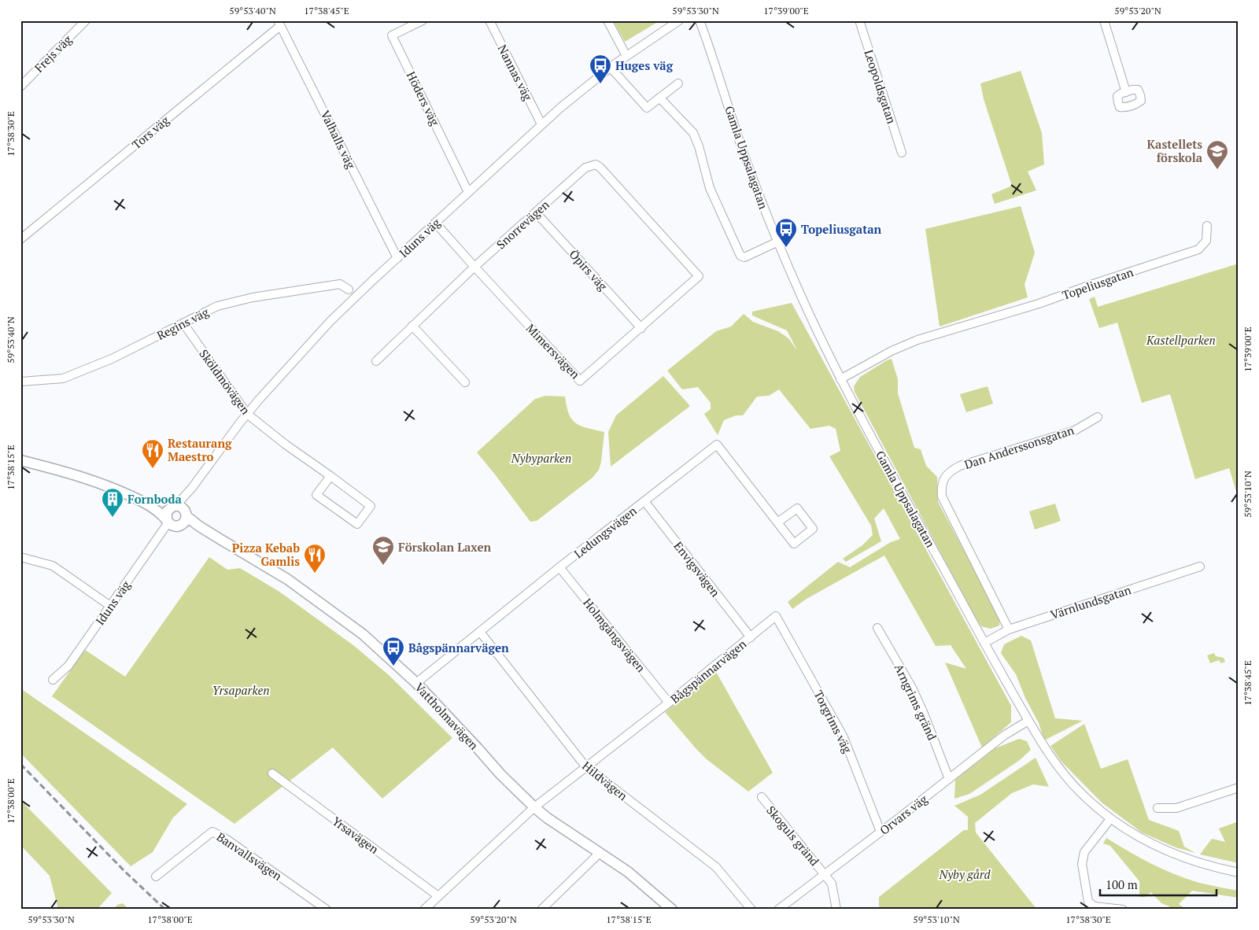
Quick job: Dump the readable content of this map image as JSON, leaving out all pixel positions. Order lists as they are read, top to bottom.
{
  "streets": {
    "main road": ["Vattholmavägen"],
    "street": [
      "Frejs väg",
      "Nannas väg",
      "Leopoldsgatan",
      "Höders väg",
      "Tors väg",
      "Valhalls väg",
      "Gamla Uppsalagatan",
      "Snorrevägen",
      "Iduns väg",
      "Öpirs väg",
      "Topeliusgatan",
      "Regins väg",
      "Mimersvägen",
      "Sköldmövägen",
      "Dan Anderssonsgatan",
      "Ledungsvägen",
      "Envigsvägen",
      "Värnlundsgatan",
      "Holmgångsvägen",
      "Bågspännarvägen",
      "Arngrims gränd",
      "Torgrims väg",
      "Hildvägen",
      "Orvars väg",
      "Yrsavägen",
      "Skoguls gränd",
      "Banvallsvägen"
    ]
  },
  "crossings": [
    ["Nannas väg", "Iduns väg"],
    ["Höders väg", "Iduns väg"],
    ["Tors väg", "Valhalls väg"],
    ["Valhalls väg", "Iduns väg"],
    ["Gamla Uppsalagatan", "Topeliusgatan"],
    ["Gamla Uppsalagatan", "Värnlundsgatan"],
    ["Gamla Uppsalagatan", "Orvars väg"],
    ["Snorrevägen", "Öpirs väg"],
    ["Snorrevägen", "Mimersvägen"],
    ["Iduns väg", "Mimersvägen"],
    ["Iduns väg", "Sköldmövägen"],
    ["Iduns väg", "Vattholmavägen"],
    ["Öpirs väg", "Mimersvägen"],
    ["Regins väg", "Sköldmövägen"],
    ["Dan Anderssonsgatan", "Värnlundsgatan"],
    ["Ledungsvägen", "Envigsvägen"],
    ["Ledungsvägen", "Holmgångsvägen"],
    ["Ledungsvägen", "Vattholmavägen"],
    ["Ledungsvägen", "Hildvägen"],
    ["Envigsvägen", "Bågspännarvägen"],
    ["Holmgångsvägen", "Bågspännarvägen"],
    ["Bågspännarvägen", "Vattholmavägen"],
    ["Bågspännarvägen", "Torgrims väg"],
    ["Bågspännarvägen", "Hildvägen"],
    ["Bågspännarvägen", "Yrsavägen"],
    ["Arngrims gränd", "Orvars väg"],
    ["Torgrims väg", "Orvars väg"],
    ["Orvars väg", "Skoguls gränd"]
  ],
  "parks": [
    "Kastellparken",
    "Nybyparken",
    "Yrsaparken",
    "Nyby gård"
  ],
  "places": {
    "bus stop": ["Huges väg", "Topeliusgatan", "Bågspännarvägen"],
    "school or university": ["Kastellets förskola", "Förskolan Laxen"],
    "restaurant": ["Restaurang Maestro", "Pizza Kebab Gamlis"],
    "building": ["Fornboda"]
  },
  "scale_bar": "100 m",
  "coordinates": [
    "59°53'40\"N",
    "17°38'45\"E",
    "59°53'30\"N",
    "17°39'00\"E",
    "59°53'20\"N",
    "17°38'30\"E",
    "17°38'15\"E",
    "59°53'10\"N",
    "17°38'00\"E"
  ]
}
